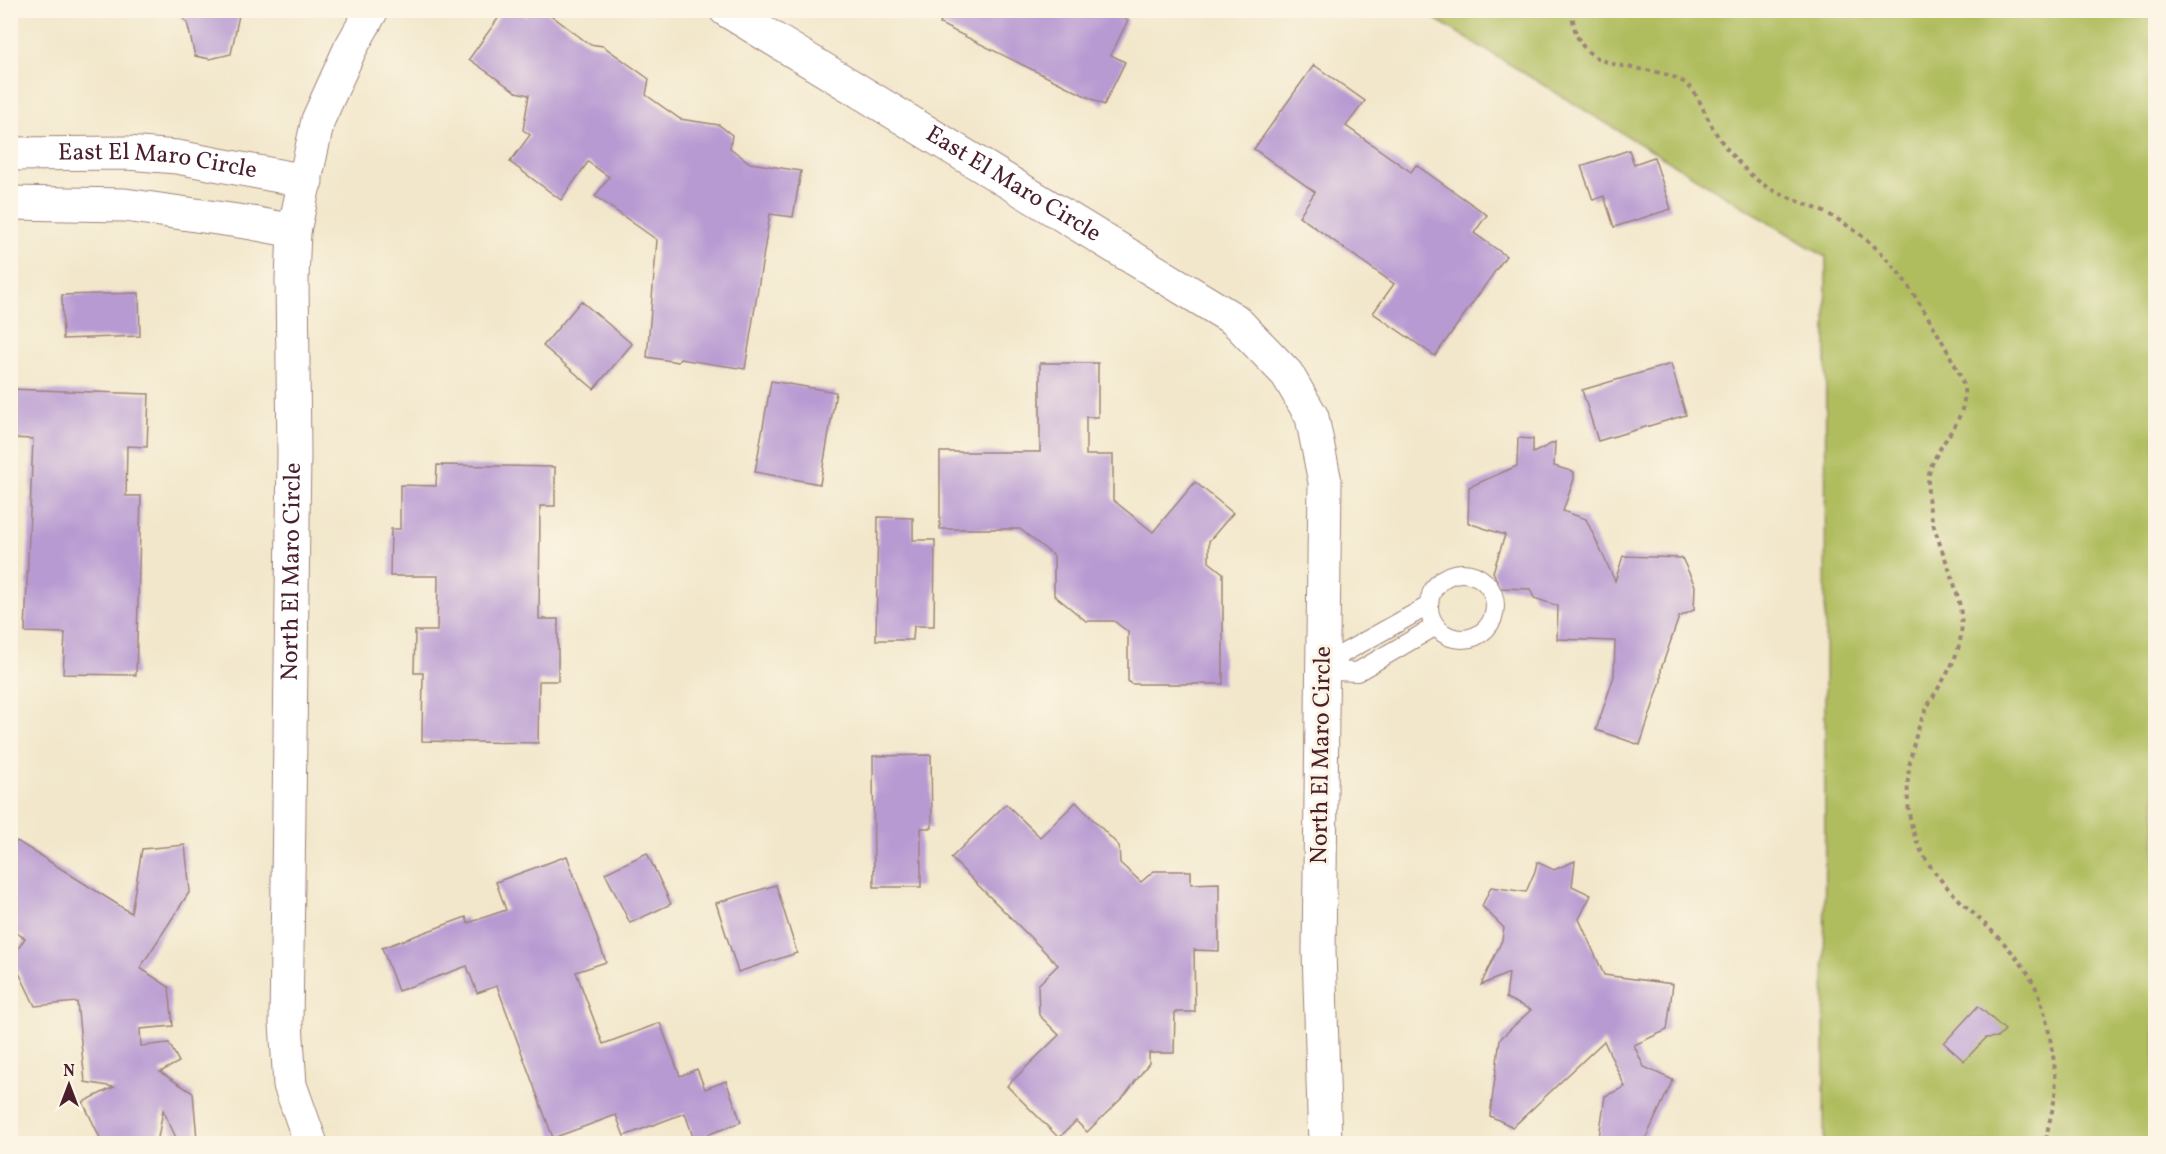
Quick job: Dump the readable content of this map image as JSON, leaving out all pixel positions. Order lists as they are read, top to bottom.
{
  "streets": {
    "street": ["East El Maro Circle", "North El Maro Circle"]
  },
  "crossings": [
    ["East El Maro Circle", "North El Maro Circle"]
  ],
  "north": "top"
}
